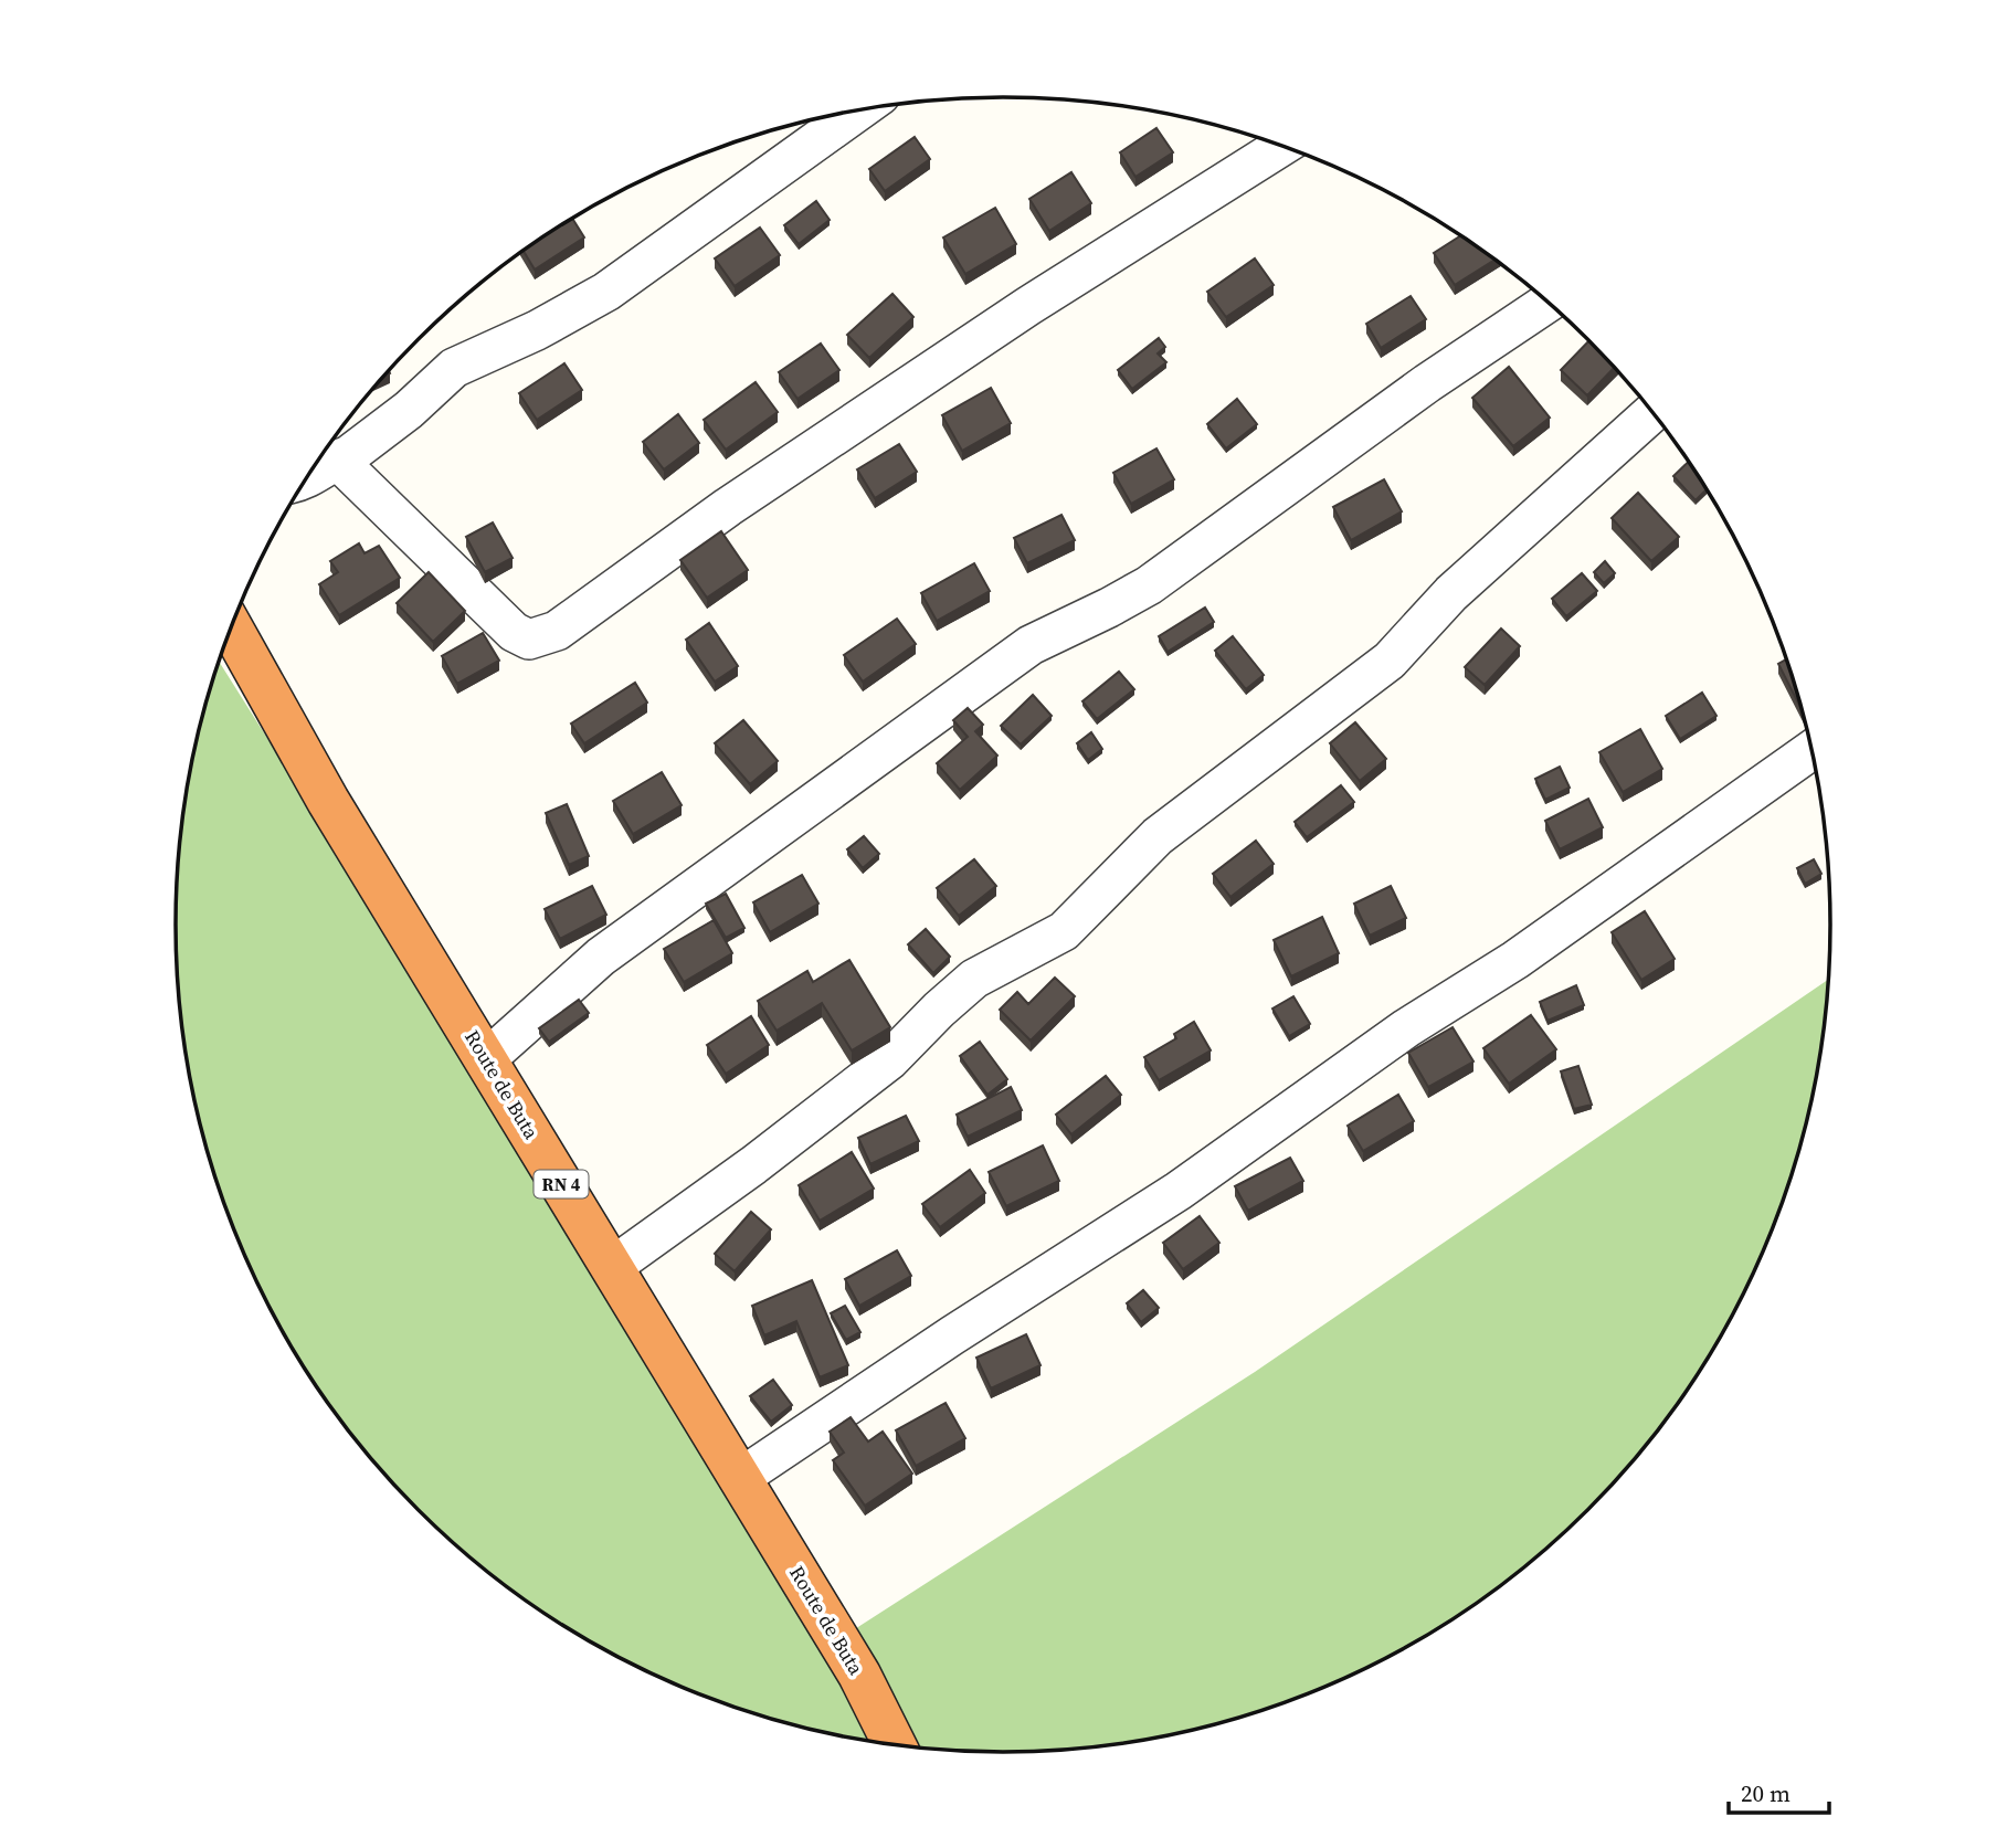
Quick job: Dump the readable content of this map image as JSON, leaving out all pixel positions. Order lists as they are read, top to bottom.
{
  "streets": {
    "highway": ["Route de Buta", "RN 4"]
  },
  "scale_bar": "20 m"
}
